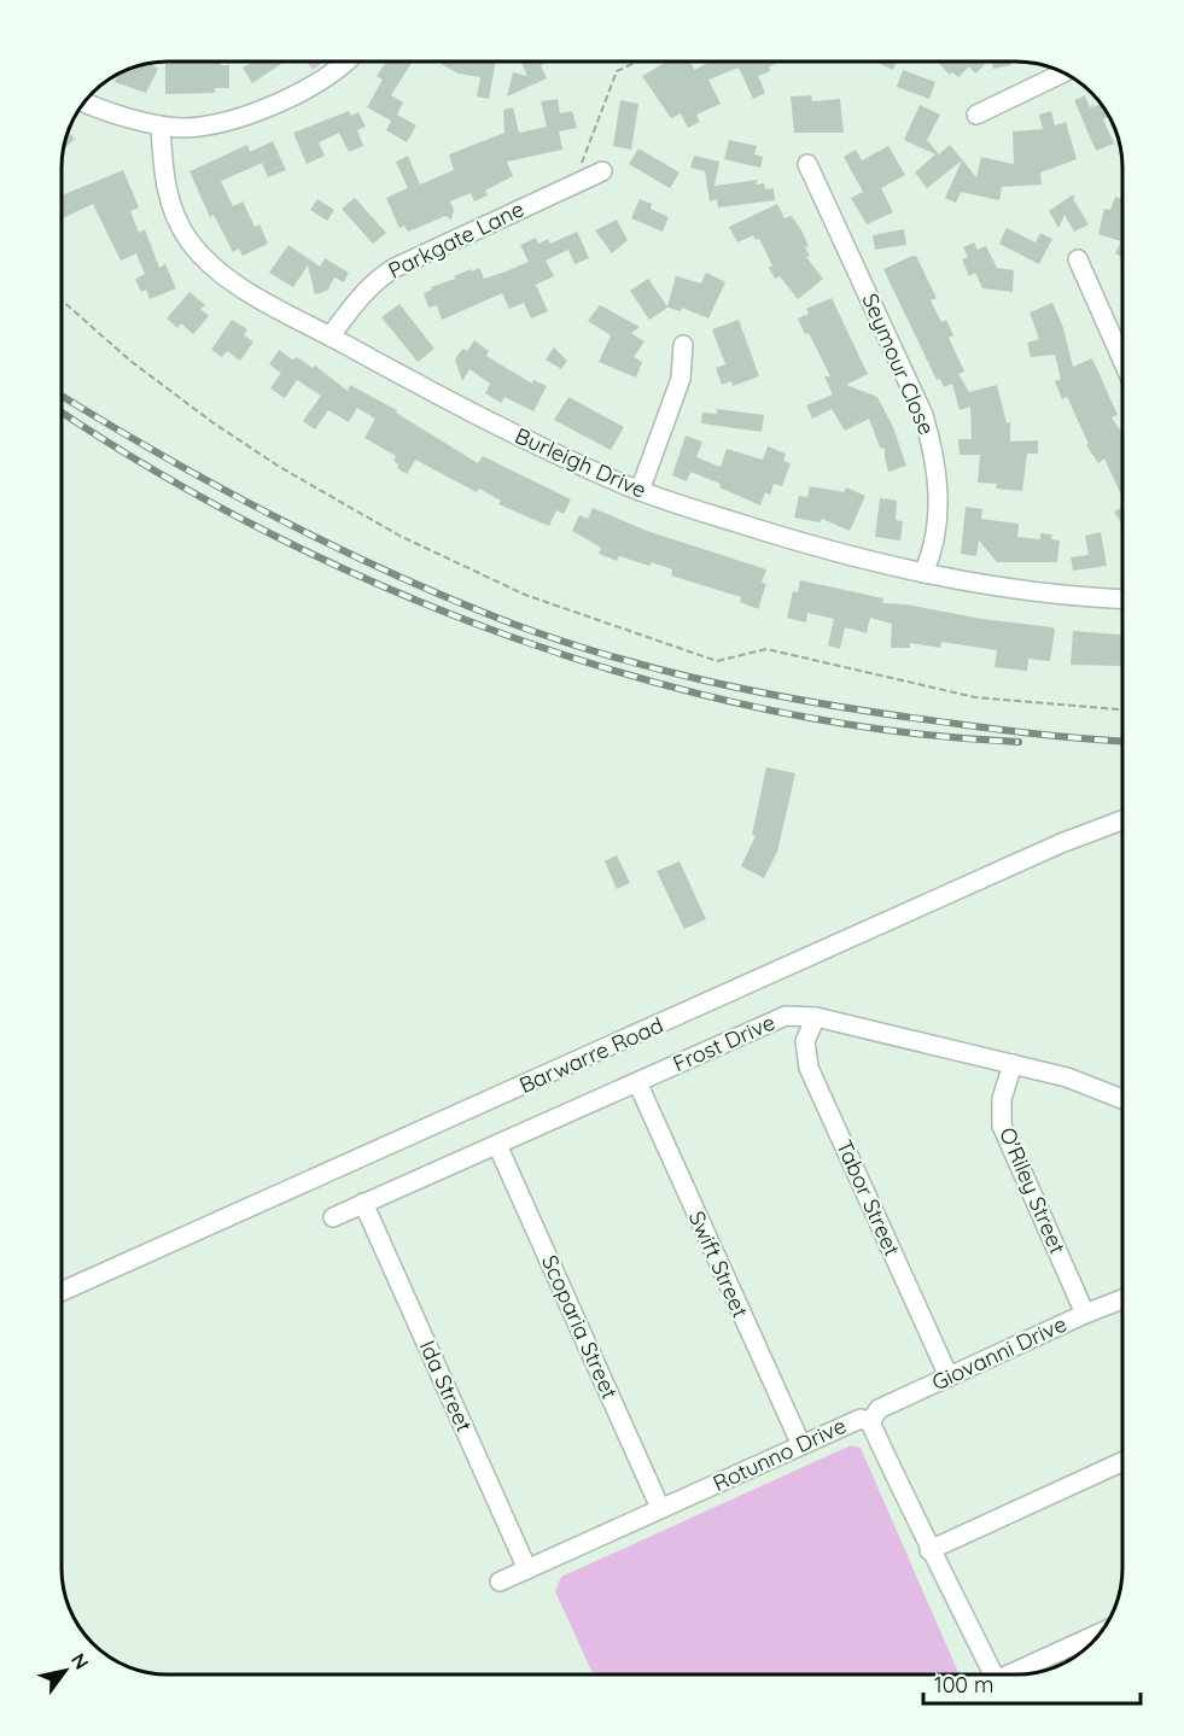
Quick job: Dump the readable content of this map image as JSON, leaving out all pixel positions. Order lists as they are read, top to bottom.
{
  "streets": {
    "street": [
      "Parkgate Lane",
      "Seymour Close",
      "Burleigh Drive",
      "Frost Drive",
      "Barwarre Road",
      "O'Riley Street",
      "Tabor Street",
      "Swift Street",
      "Scoparia Street",
      "Giovanni Drive",
      "Ida Street",
      "Rotunno Drive"
    ]
  },
  "crossings": [
    ["Parkgate Lane", "Burleigh Drive"],
    ["Seymour Close", "Burleigh Drive"],
    ["Frost Drive", "O'Riley Street"],
    ["Frost Drive", "Tabor Street"],
    ["Frost Drive", "Swift Street"],
    ["Frost Drive", "Scoparia Street"],
    ["Frost Drive", "Ida Street"],
    ["O'Riley Street", "Giovanni Drive"],
    ["Tabor Street", "Giovanni Drive"],
    ["Swift Street", "Rotunno Drive"],
    ["Scoparia Street", "Rotunno Drive"],
    ["Giovanni Drive", "Rotunno Drive"],
    ["Ida Street", "Rotunno Drive"]
  ],
  "scale_bar": "100 m",
  "north": "top right"
}
